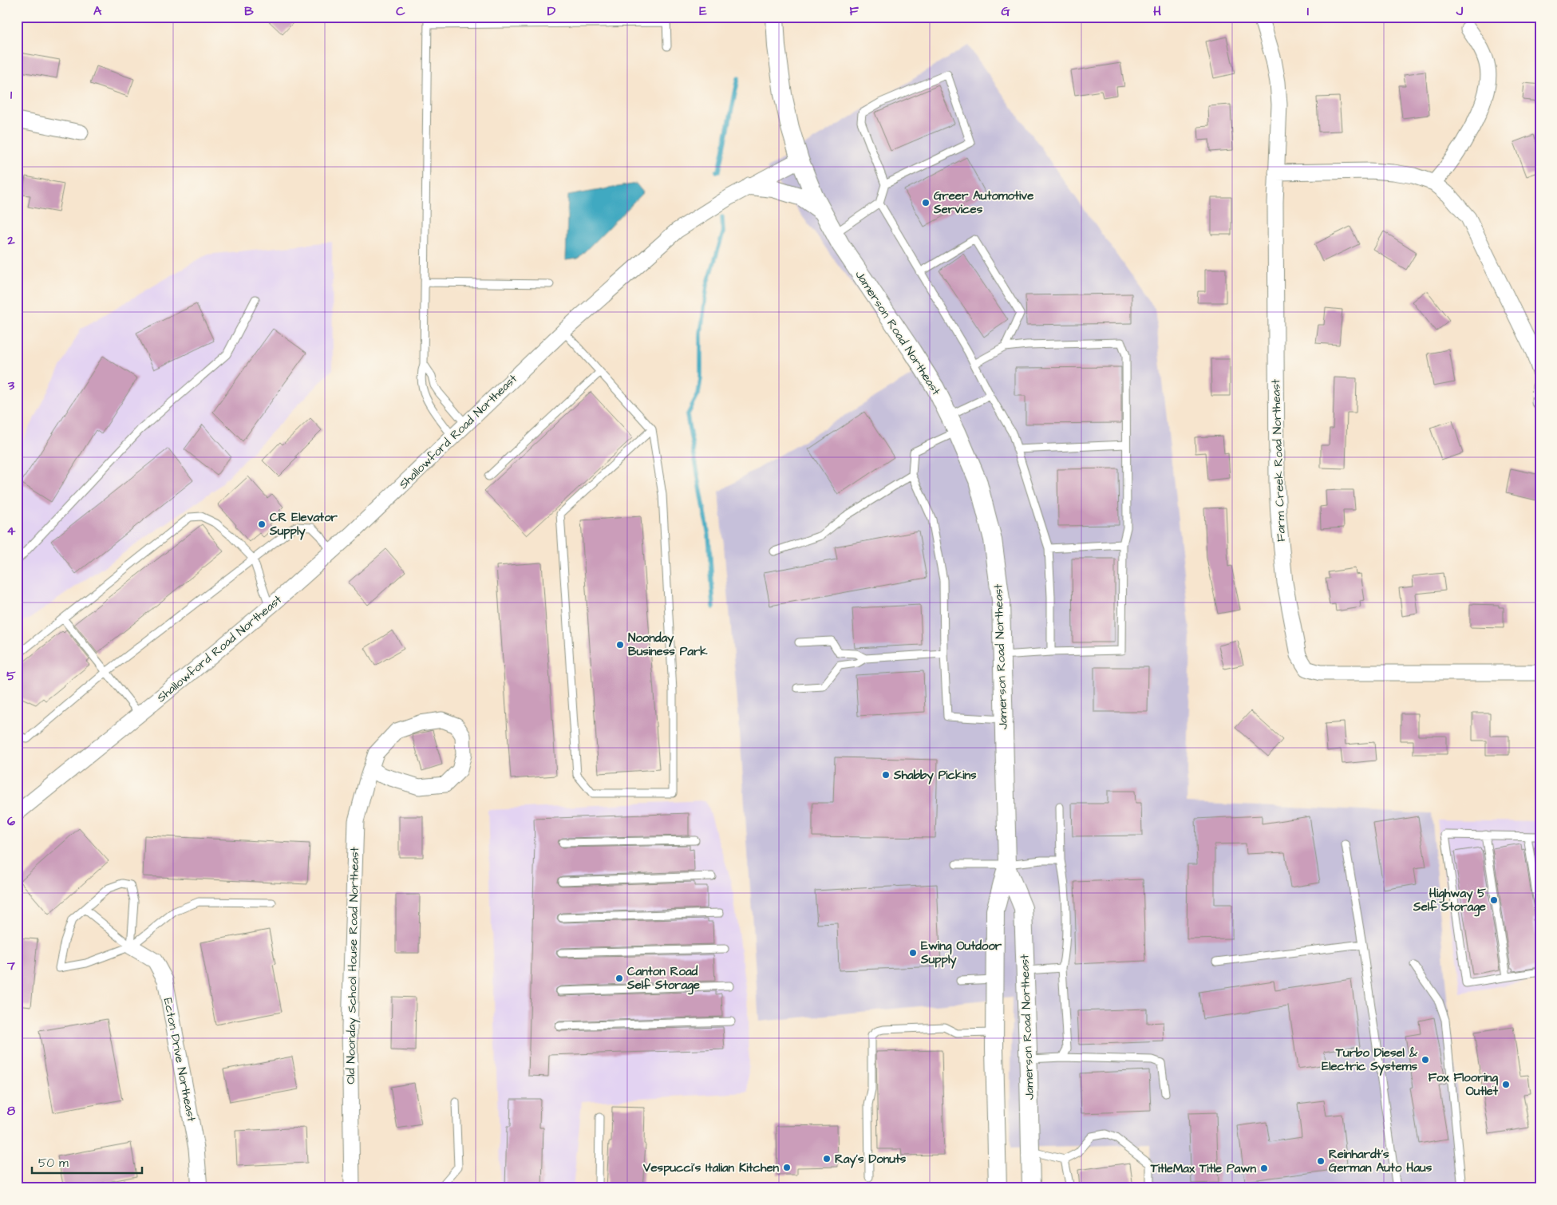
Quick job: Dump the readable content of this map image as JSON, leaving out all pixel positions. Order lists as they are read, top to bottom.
{
  "streets": {
    "street": [
      "Jamerson Road Northeast",
      "Shallowford Road Northeast",
      "Farm Creek Road Northeast",
      "Old Noonday School House Road Northeast",
      "Ecton Drive Northeast"
    ]
  },
  "crossings": [
    ["Jamerson Road Northeast", "Shallowford Road Northeast"]
  ],
  "places": [
    "Greer Automotive Services",
    "CR Elevator Supply",
    "Noonday Business Park",
    "Shabby Pickins",
    "Highway 5 Self Storage",
    "Ewing Outdoor Supply",
    "Canton Road Self Storage",
    "Turbo Diesel & Electric Systems",
    "Fox Flooring Outlet",
    "Ray's Donuts",
    "Reinhardt's German Auto Haus",
    "Vespucci's Italian Kitchen",
    "TitleMax Title Pawn"
  ],
  "scale_bar": "50 m",
  "grid": {
    "columns": [
      "A",
      "B",
      "C",
      "D",
      "E",
      "F",
      "G",
      "H",
      "I",
      "J"
    ],
    "rows": [
      "1",
      "2",
      "3",
      "4",
      "5",
      "6",
      "7",
      "8"
    ]
  }
}
